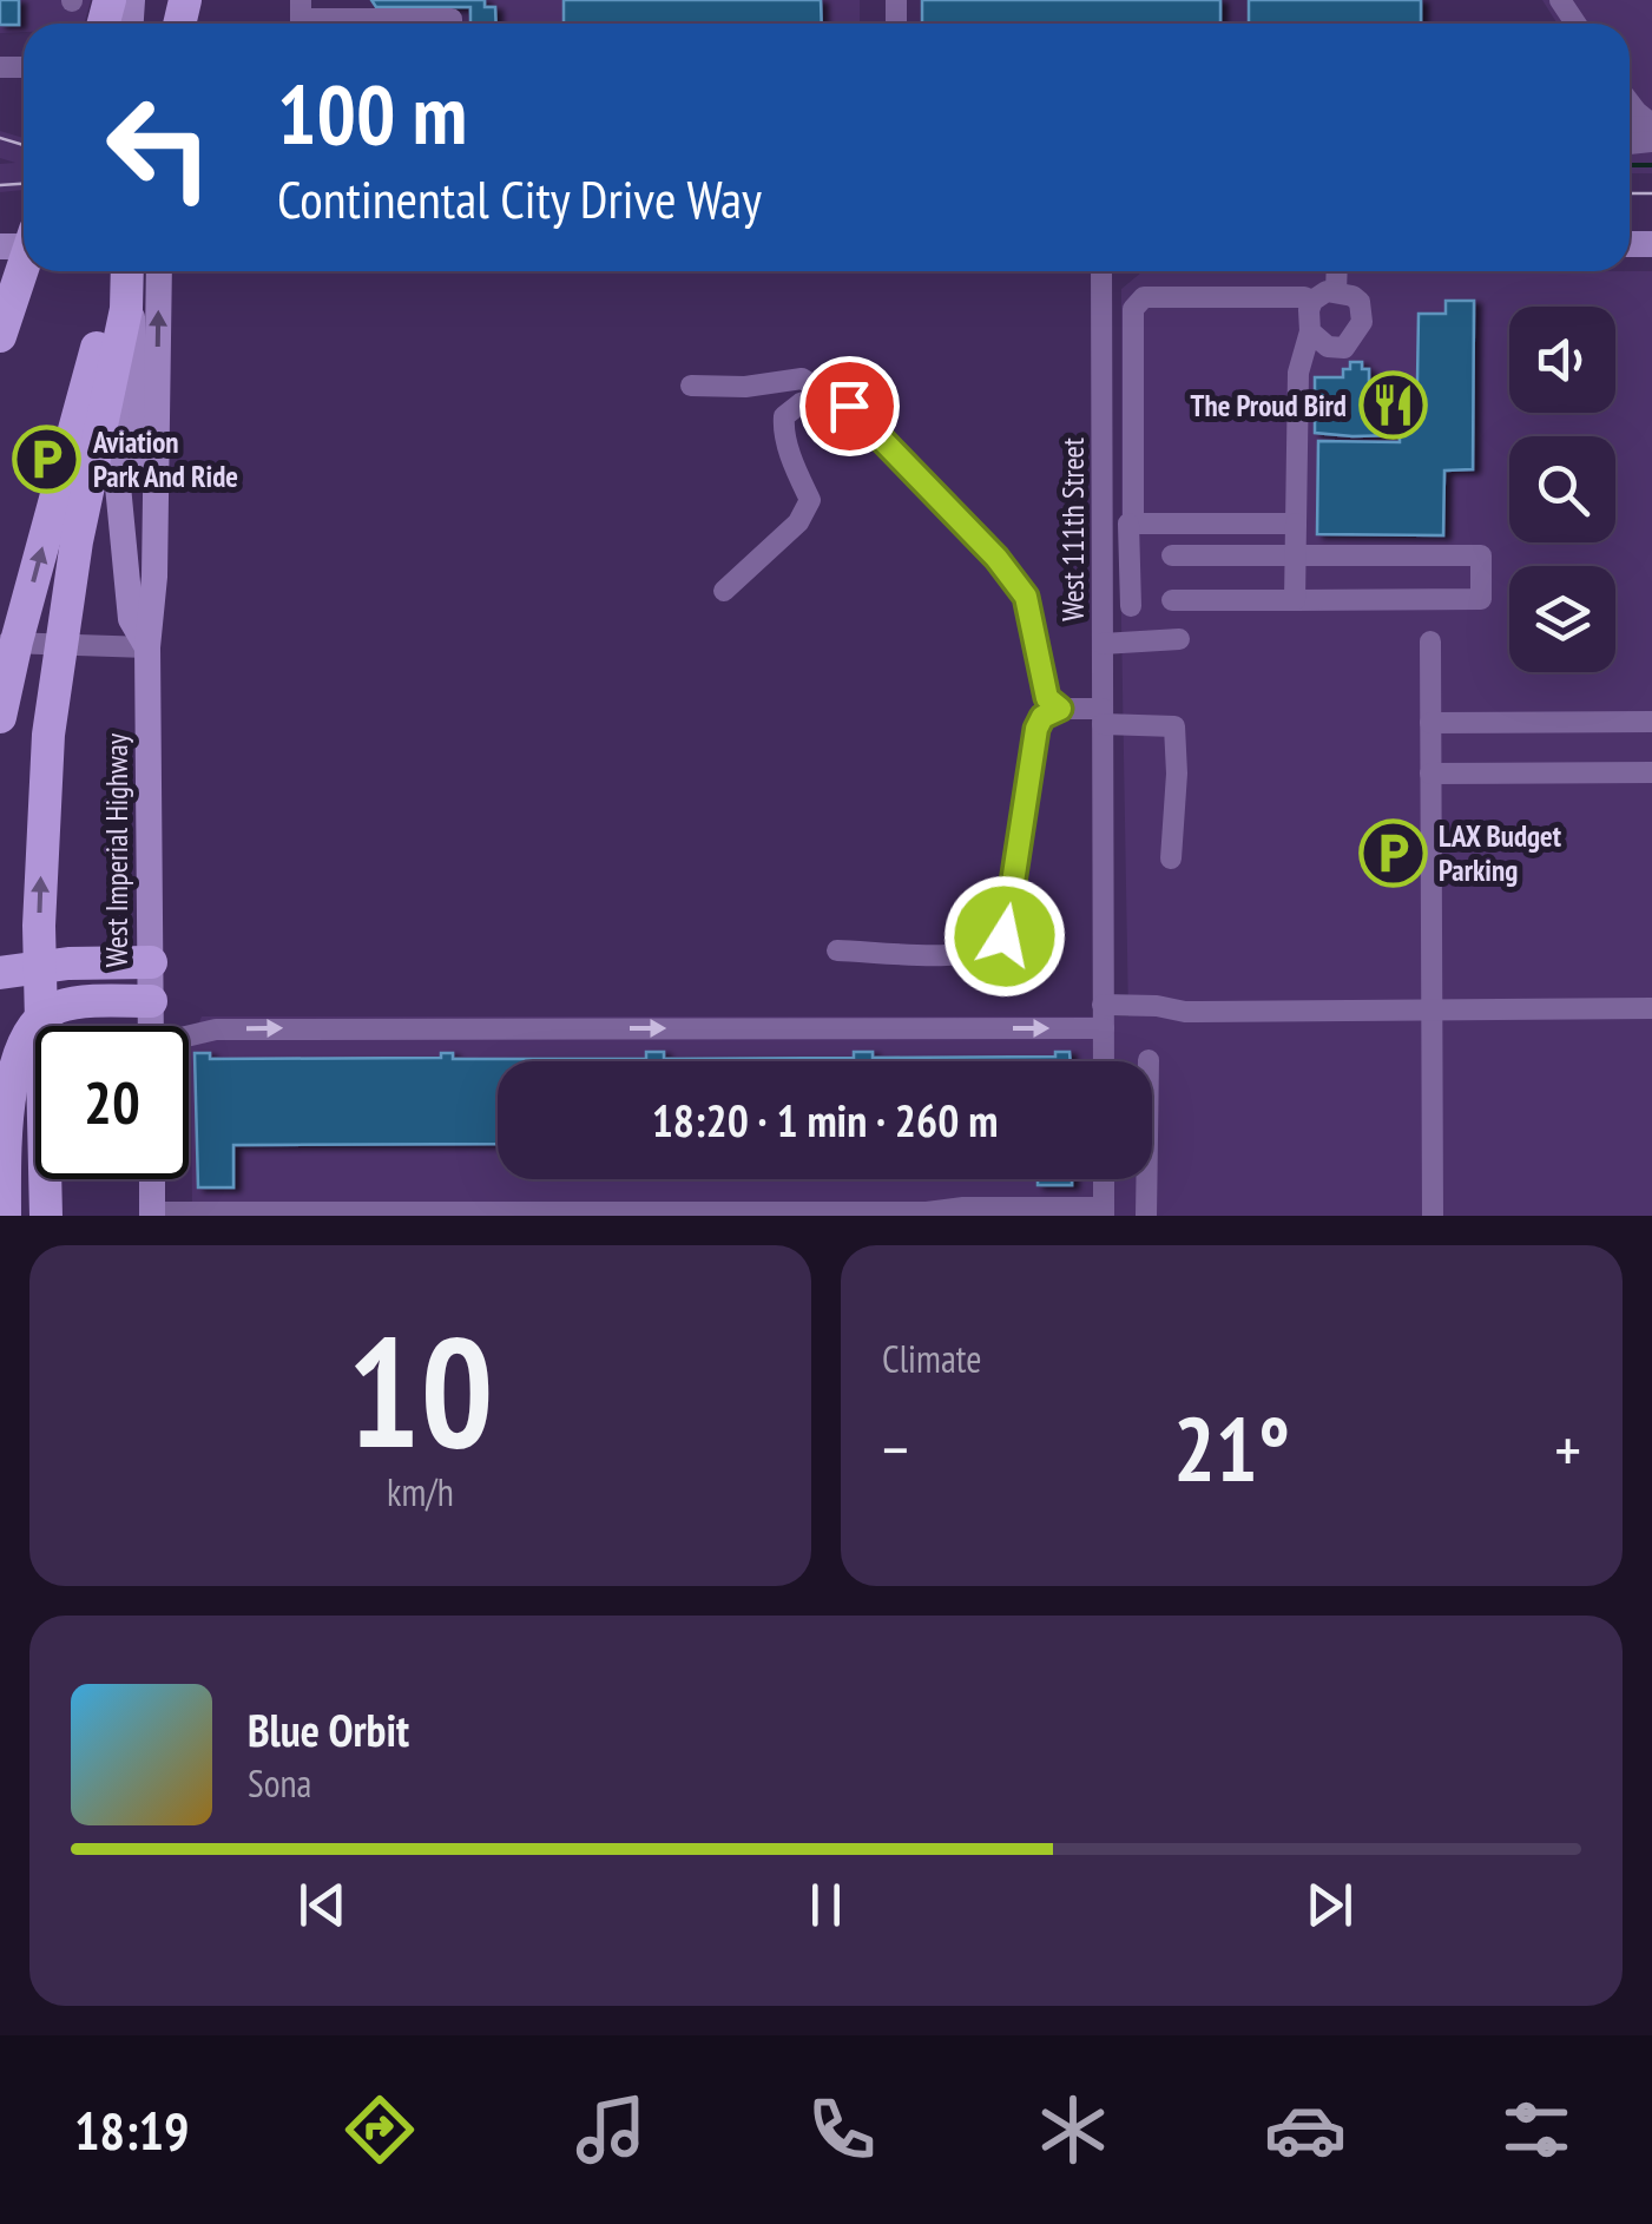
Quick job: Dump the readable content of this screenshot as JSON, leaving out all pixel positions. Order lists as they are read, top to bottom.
{
  "streets": {
    "main road": ["West Imperial Highway"],
    "street": ["West 111th Street"]
  },
  "places": {
    "restaurant": ["The Proud Bird"],
    "parking": ["Aviation Park And Ride", "LAX Budget Parking"]
  },
  "page": {
    "turn": ["100 m", "Continental City Drive Way"],
    "limit": "20",
    "trip": "18:20 · 1 min · 260 m",
    "tile": [
      ["10", "km/h"],
      "Climate"
    ],
    "heat": ["−", "21°", "+"],
    "song": ["Blue Orbit", "Sona"],
    "tabs": "18:19"
  }
}
